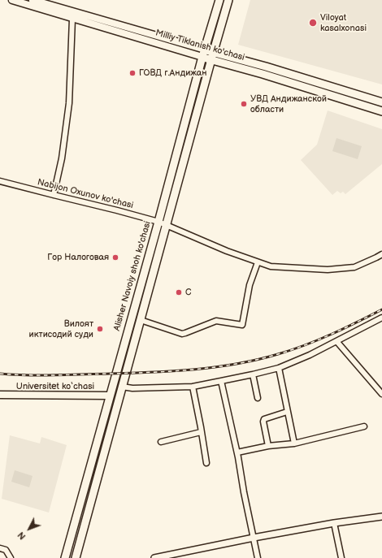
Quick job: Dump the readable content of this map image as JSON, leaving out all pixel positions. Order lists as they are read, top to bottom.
{
  "streets": {
    "main road": ["Milliy Tiklanish ko'chasi", "Alisher Navoiy shoh ko'chasi", "Universitet kо‘chasi"],
    "street": ["Nabijon Oxunov ko'chasi"]
  },
  "crossings": [
    ["Milliy Tiklanish ko'chasi", "Alisher Navoiy shoh ko'chasi"],
    ["Nabijon Oxunov ko'chasi", "Alisher Navoiy shoh ko'chasi"],
    ["Alisher Navoiy shoh ko'chasi", "Universitet kо‘chasi"]
  ],
  "places": [
    "Viloyat kasalxonasi",
    "ГОВД г.Андижан",
    "УВД Андижанской области",
    "Гор Налоговая",
    "С",
    "Вилоят иктисодий суди"
  ],
  "north": "bottom left"
}
